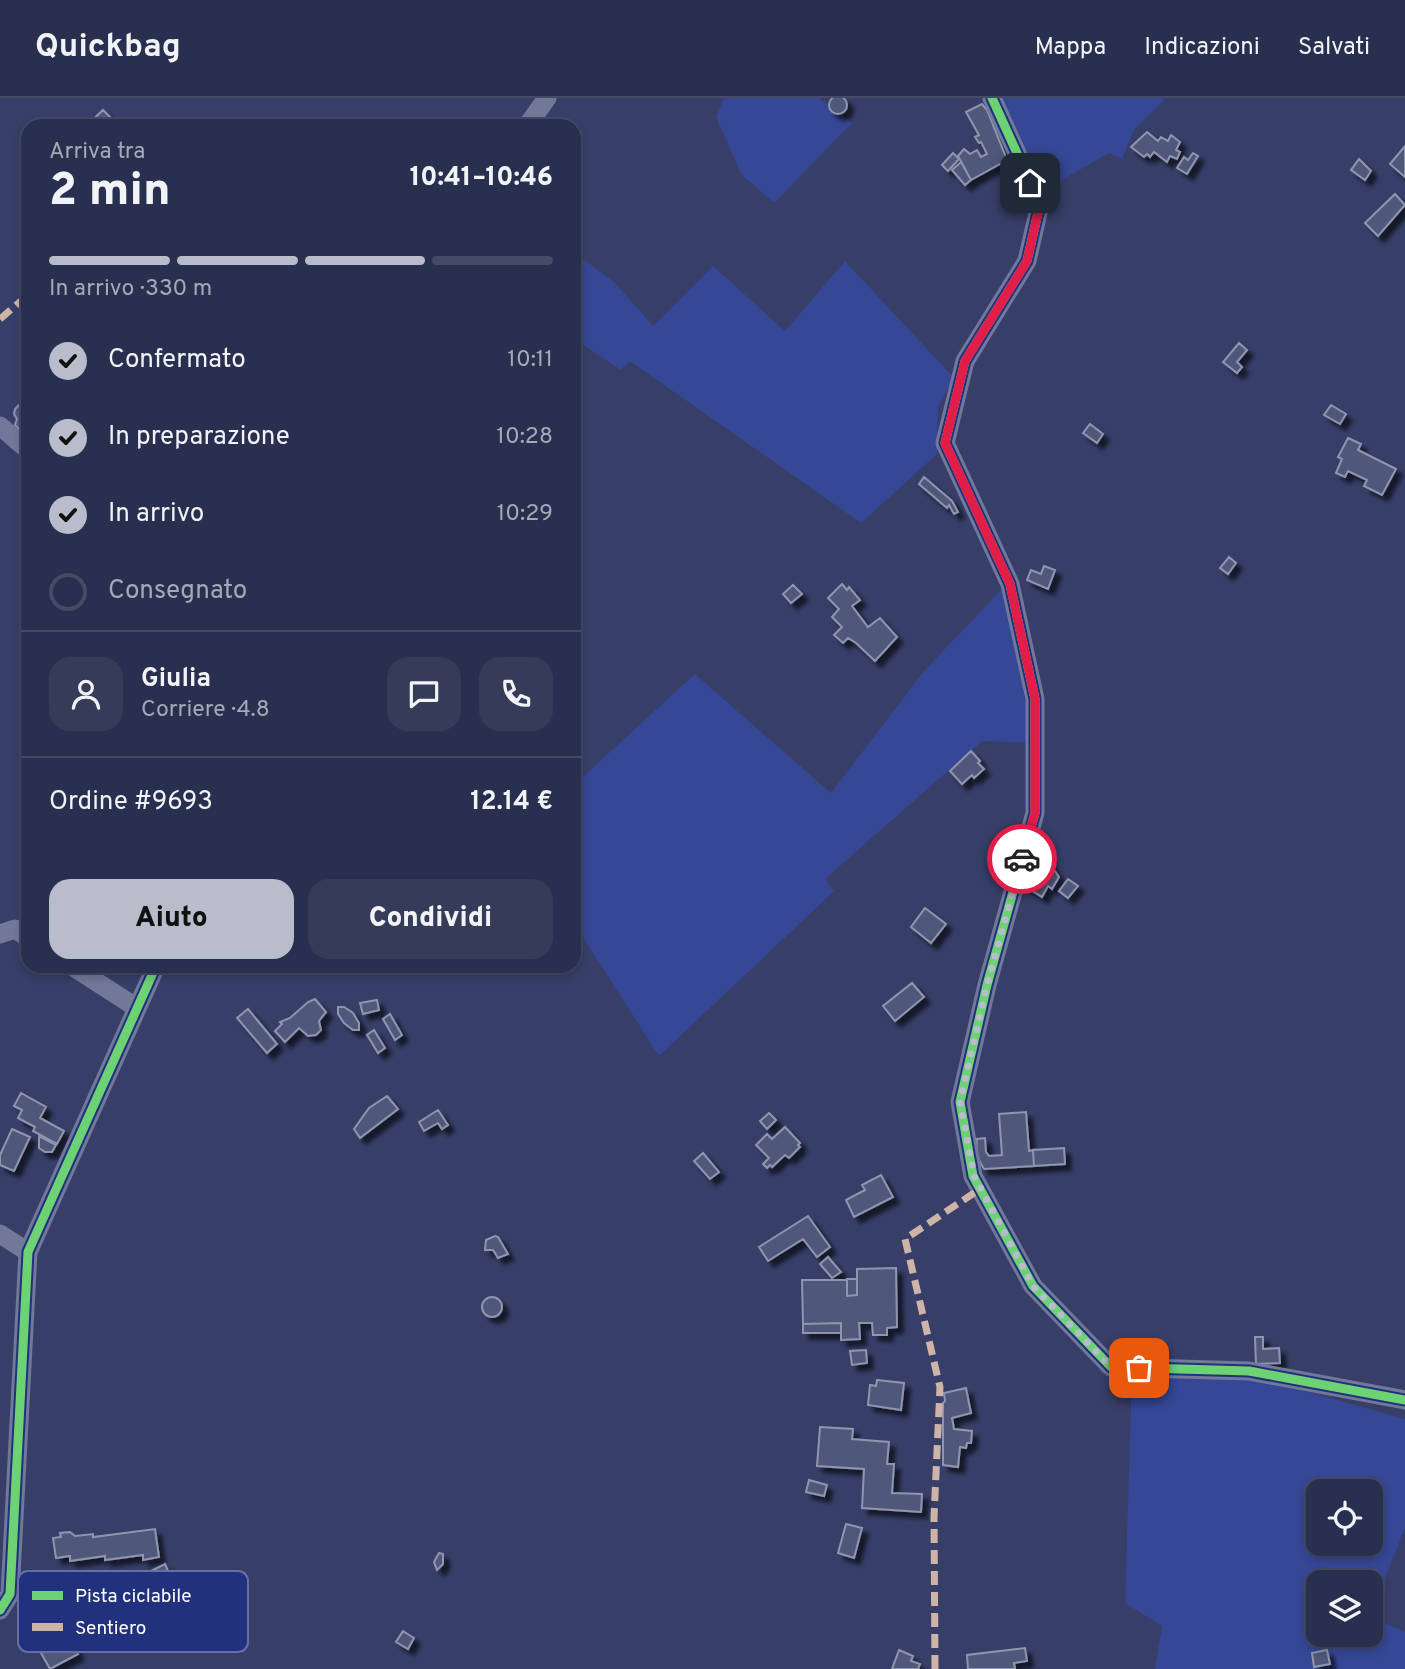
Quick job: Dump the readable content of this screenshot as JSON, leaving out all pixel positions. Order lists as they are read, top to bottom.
{
  "legend": ["Pista ciclabile", "Sentiero"],
  "page": {
    "header": "Quickbag",
    "nav": ["Mappa", "Indicazioni", "Salvati"],
    "heading": ["2 min", "Arriva tra", "10:41–10:46"],
    "panel": [
      "Giulia",
      "Corriere · 4.8",
      "Ordine #9693",
      "12.14 €"
    ],
    "bar": "In arrivo · 330 m",
    "list": [
      ["Confermato", "10:11"],
      ["In preparazione", "10:28"],
      ["In arrivo", "10:29"],
      "Consegnato"
    ],
    "buttons": ["Aiuto", "Condividi"]
  }
}
